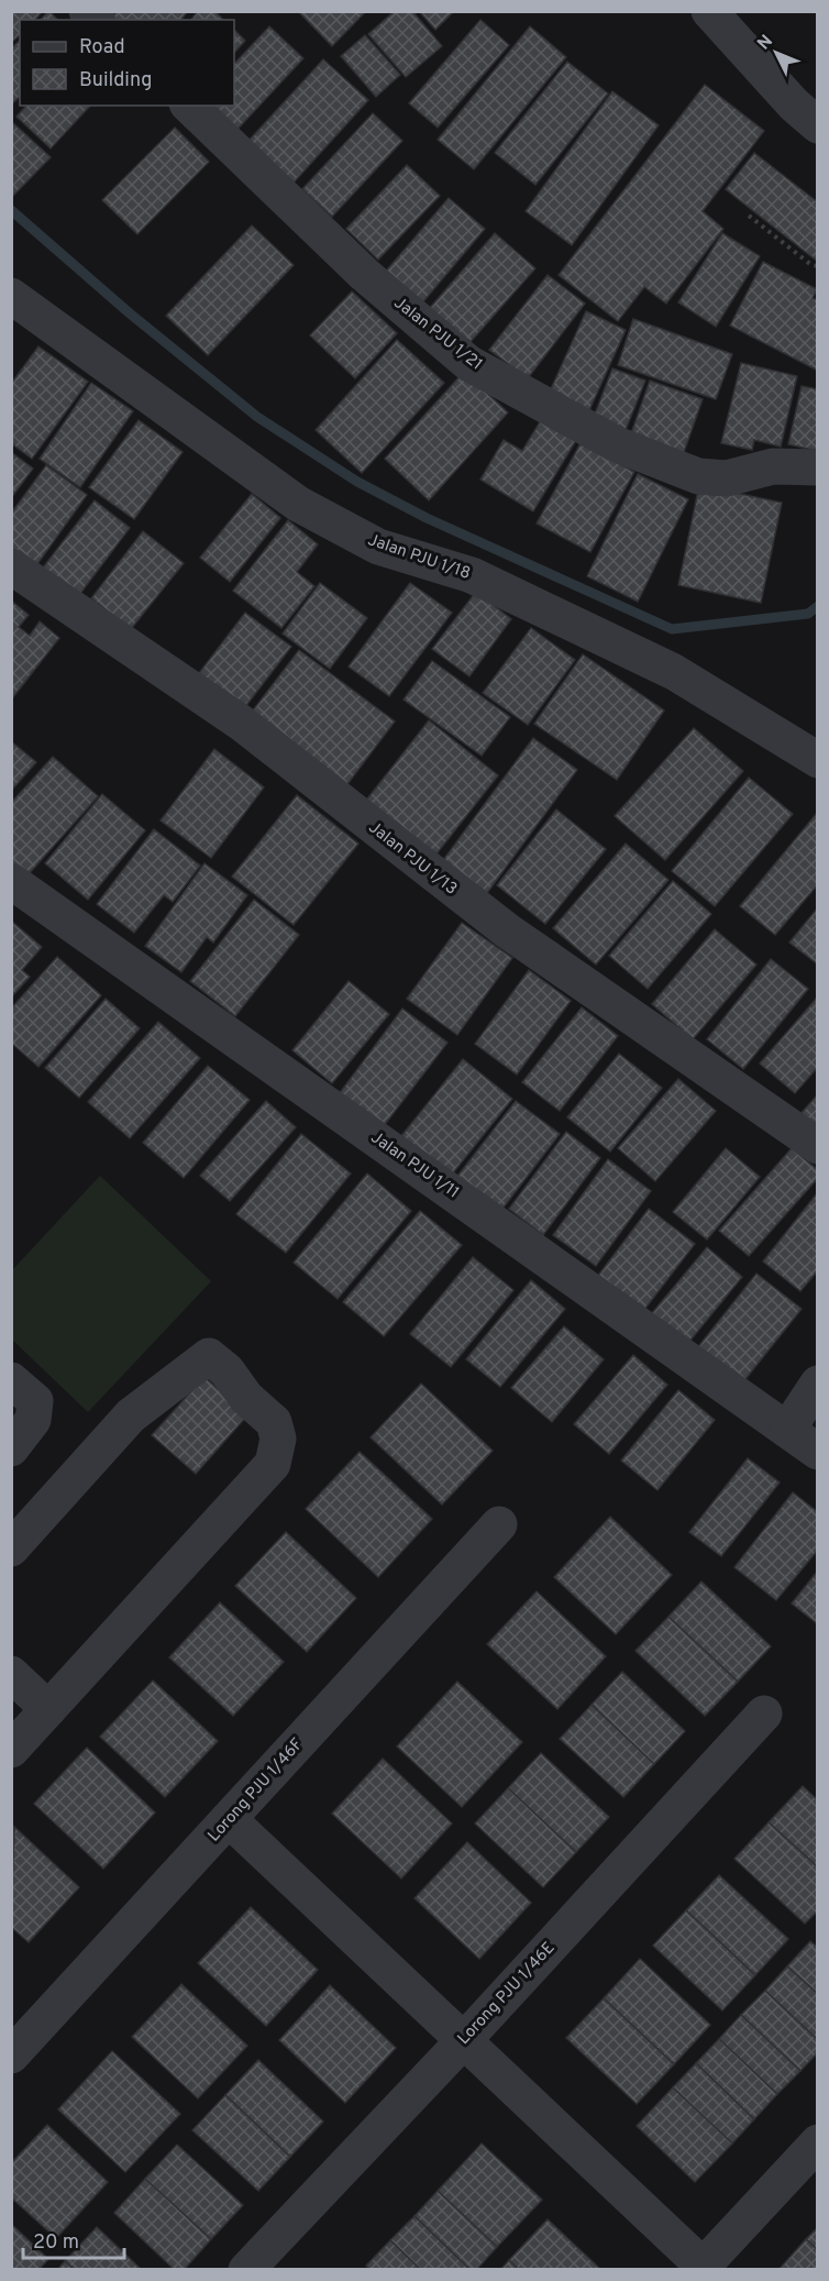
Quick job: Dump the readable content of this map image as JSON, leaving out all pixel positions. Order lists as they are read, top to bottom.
{
  "streets": {
    "street": [
      "Jalan PJU 1/21",
      "Jalan PJU 1/18",
      "Jalan PJU 1/13",
      "Jalan PJU 1/11",
      "Lorong PJU 1/46F",
      "Lorong PJU 1/46E"
    ]
  },
  "legend": ["Road", "Building"],
  "scale_bar": "20 m",
  "north": "top left"
}
